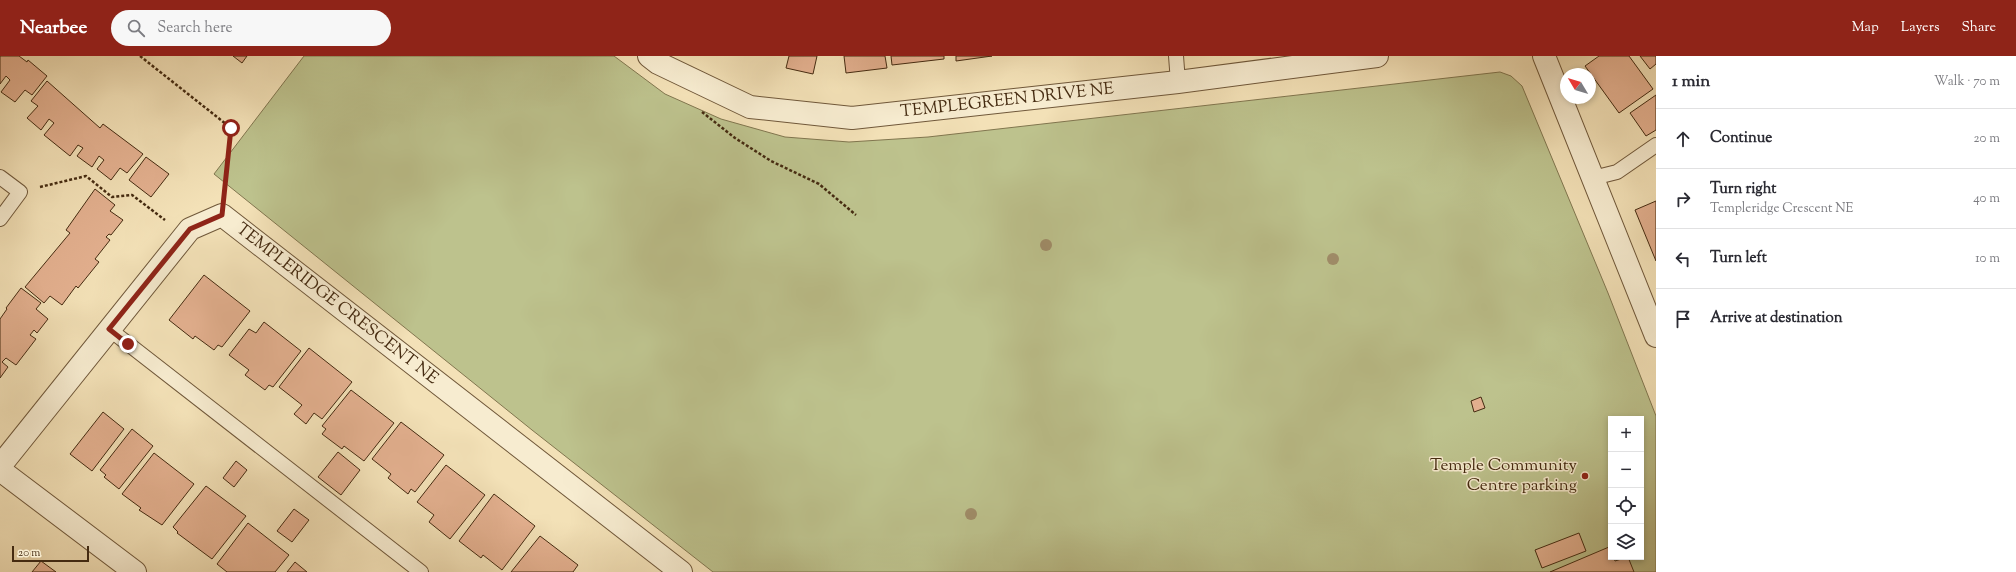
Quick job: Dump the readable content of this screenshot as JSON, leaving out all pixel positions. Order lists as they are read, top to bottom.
{
  "streets": {
    "street": ["TEMPLEGREEN DRIVE NE", "TEMPLERIDGE CRESCENT NE"]
  },
  "places": ["Temple Community Centre parking"],
  "scale_bar": "20 m",
  "north": "top left",
  "page": {
    "header": "Nearbee",
    "search": "Search here",
    "nav": ["Map", "Layers", "Share"],
    "heading": ["1 min", "Walk · 70 m"],
    "list": [
      ["Continue", "20 m"],
      ["Turn right", "Templeridge Crescent NE", "40 m"],
      ["Turn left", "10 m"],
      "Arrive at destination"
    ],
    "map_buttons": ["+", "−"],
    "scale": "20 m"
  }
}
